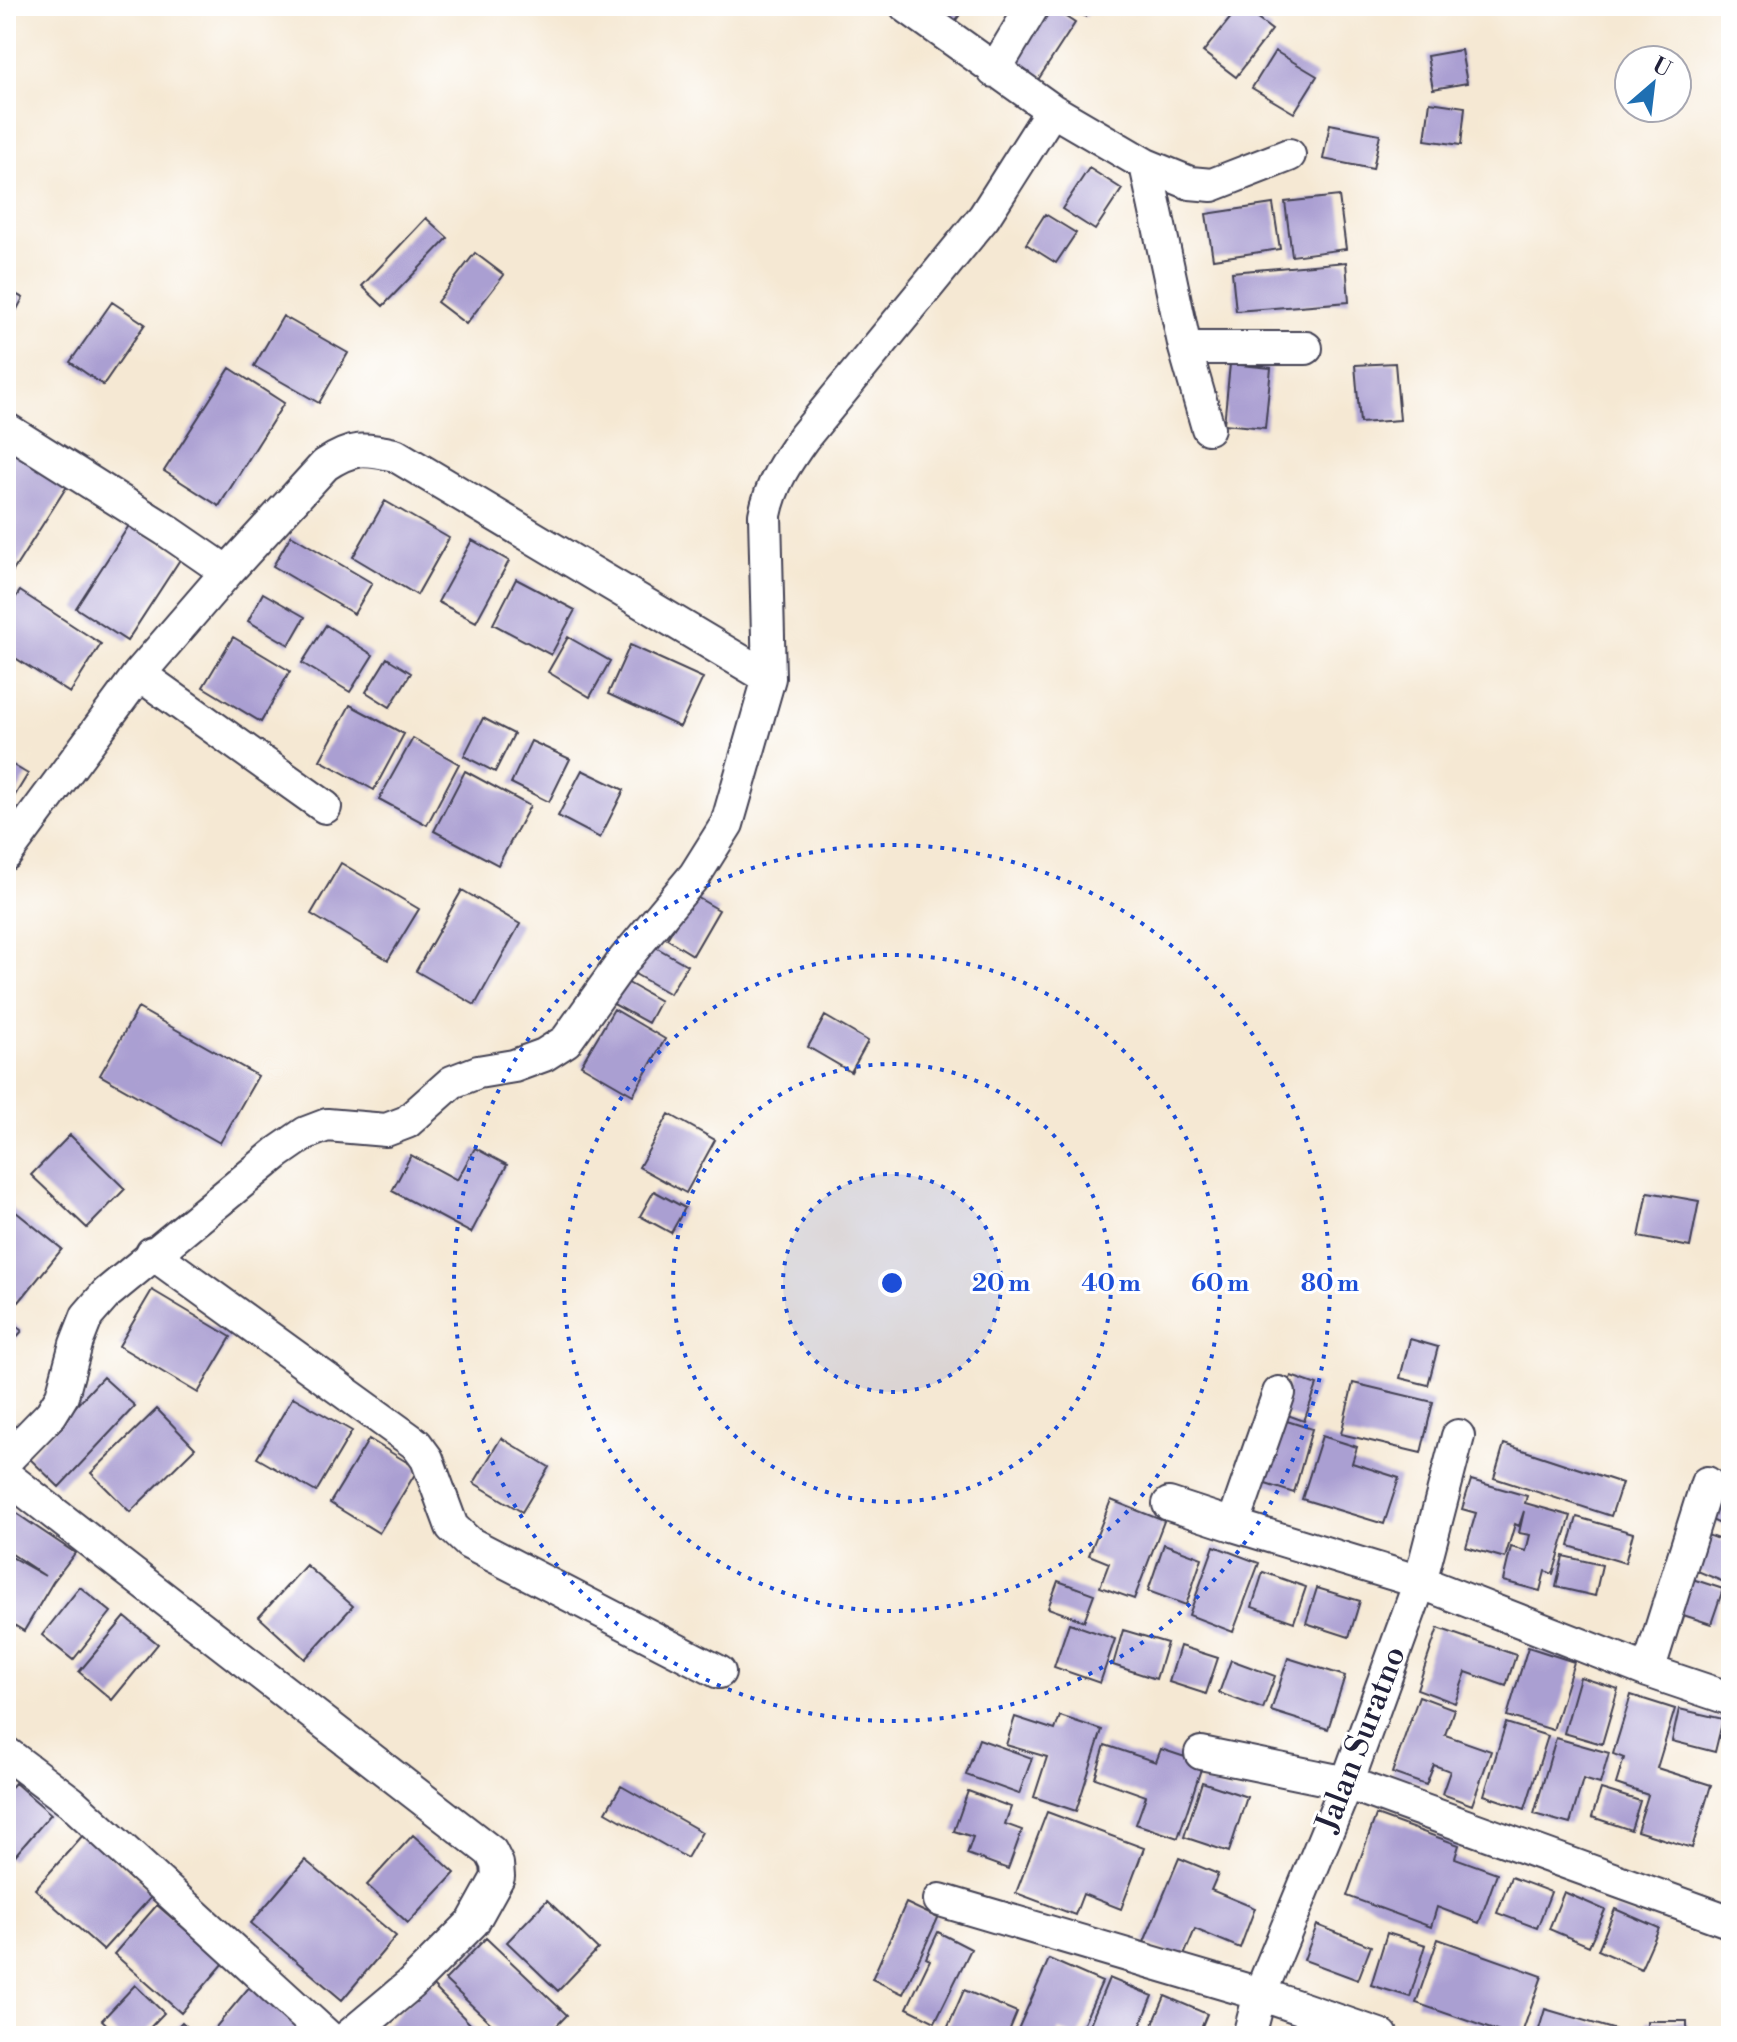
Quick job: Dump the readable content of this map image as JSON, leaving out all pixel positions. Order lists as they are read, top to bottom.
{
  "streets": {
    "street": ["Jalan Suratno"]
  },
  "north": "top right",
  "rings": [
    "20 m",
    "40 m",
    "60 m",
    "80 m"
  ]
}
